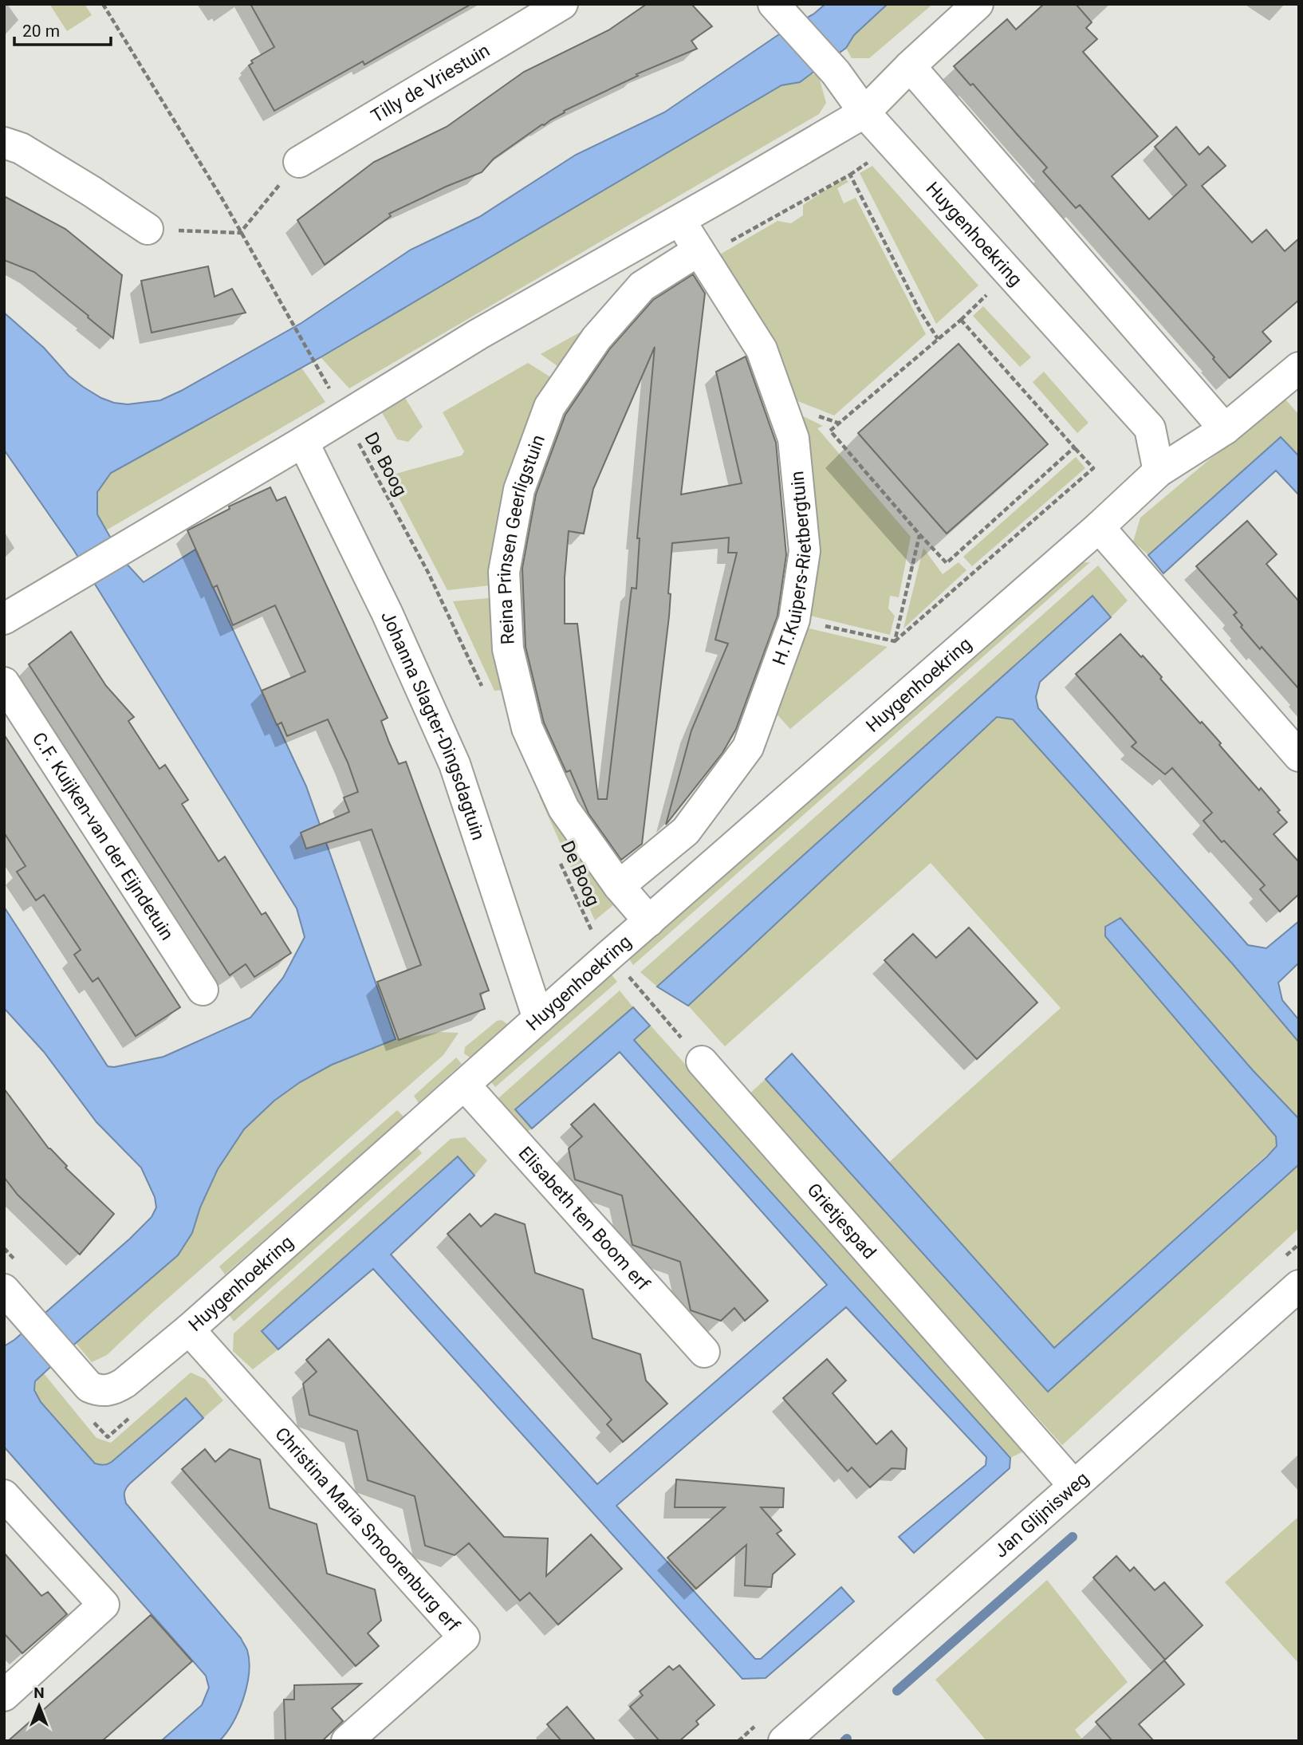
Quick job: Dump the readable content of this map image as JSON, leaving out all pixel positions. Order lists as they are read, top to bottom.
{
  "streets": {
    "street": [
      "Tilly de Vriestuin",
      "Huygenhoekring",
      "Reina Prinsen Geerligstuin",
      "H.T.Kuipers-Rietbergtuin",
      "Johanna Slagter-Dingsdagtuin",
      "C.F. Kuijken-van der Eijndetuin",
      "Elisabeth ten Boom erf",
      "Grietjespad",
      "Jan Glijnisweg",
      "Christina Maria Smoorenburg erf"
    ],
    "path": ["De Boog"]
  },
  "crossings": [
    ["Huygenhoekring", "De Boog"],
    ["Huygenhoekring", "Reina Prinsen Geerligstuin"],
    ["Huygenhoekring", "Johanna Slagter-Dingsdagtuin"],
    ["Huygenhoekring", "Elisabeth ten Boom erf"],
    ["Huygenhoekring", "Christina Maria Smoorenburg erf"],
    ["Reina Prinsen Geerligstuin", "H.T.Kuipers-Rietbergtuin"],
    ["Grietjespad", "Jan Glijnisweg"]
  ],
  "scale_bar": "20 m",
  "north": "top"
}
